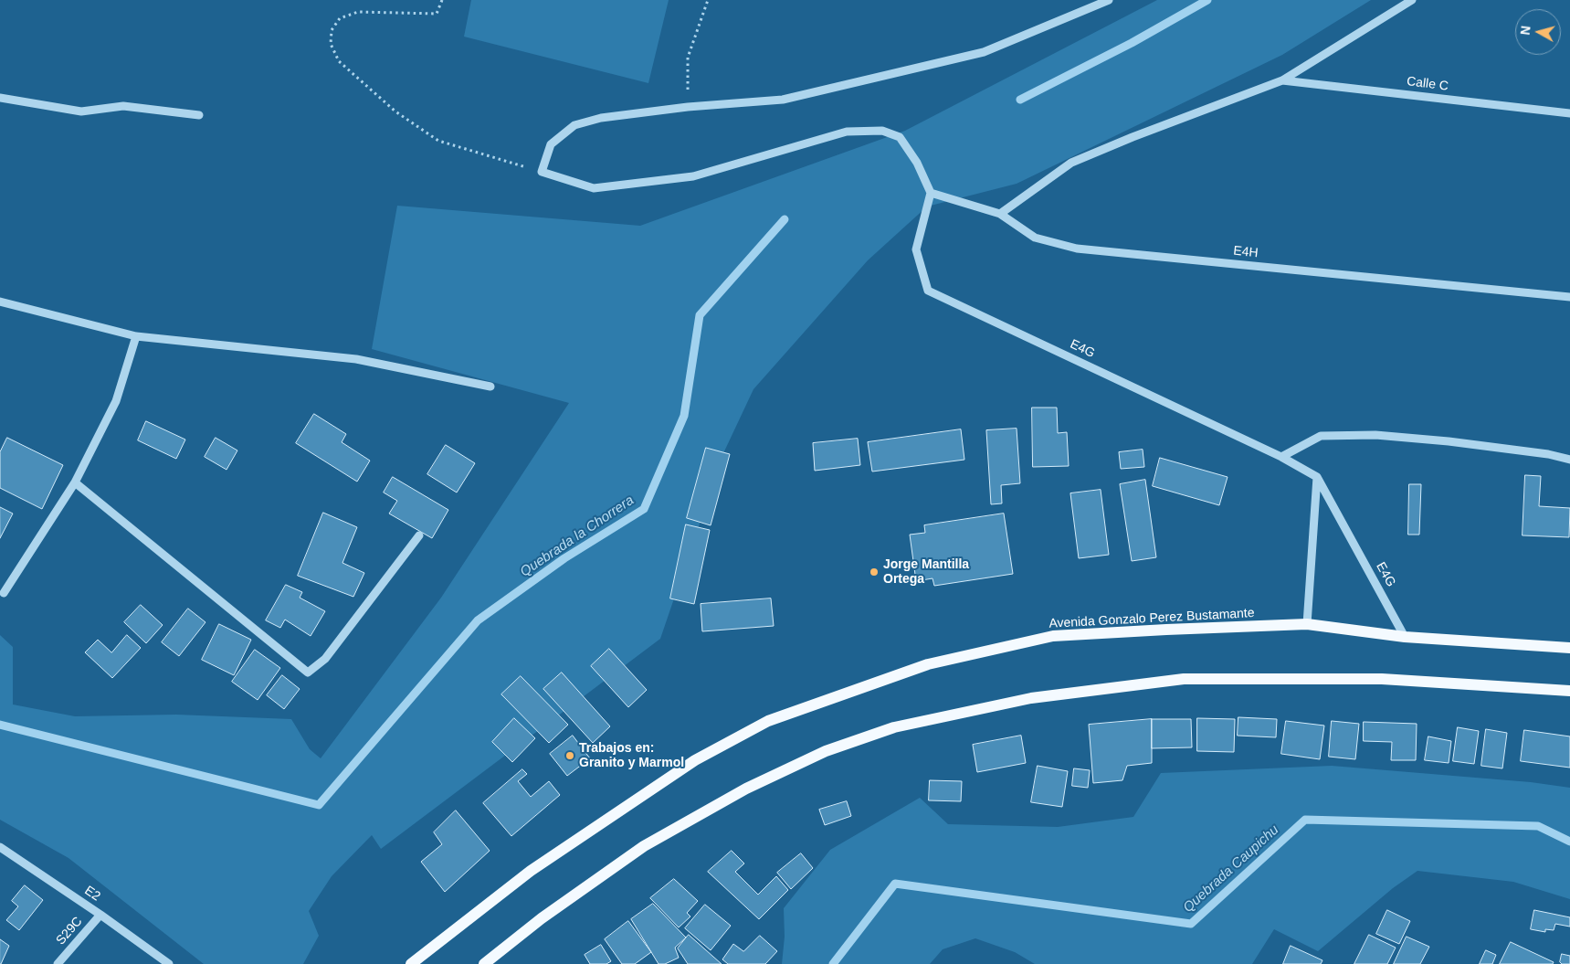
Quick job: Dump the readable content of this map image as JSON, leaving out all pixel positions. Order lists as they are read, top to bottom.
{
  "streets": {
    "main road": ["Avenida Gonzalo Perez Bustamante"],
    "street": [
      "Calle C",
      "E4H",
      "E4G",
      "E2",
      "S29C"
    ]
  },
  "crossings": [
    ["E4H", "E4G"],
    ["E4G", "Avenida Gonzalo Perez Bustamante"],
    ["E2", "S29C"]
  ],
  "water": ["Quebrada la Chorrera", "Quebrada Caupichu"],
  "places": ["Jorge Mantilla Ortega", "Trabajos en: Granito y Marmol"],
  "north": "left"
}
